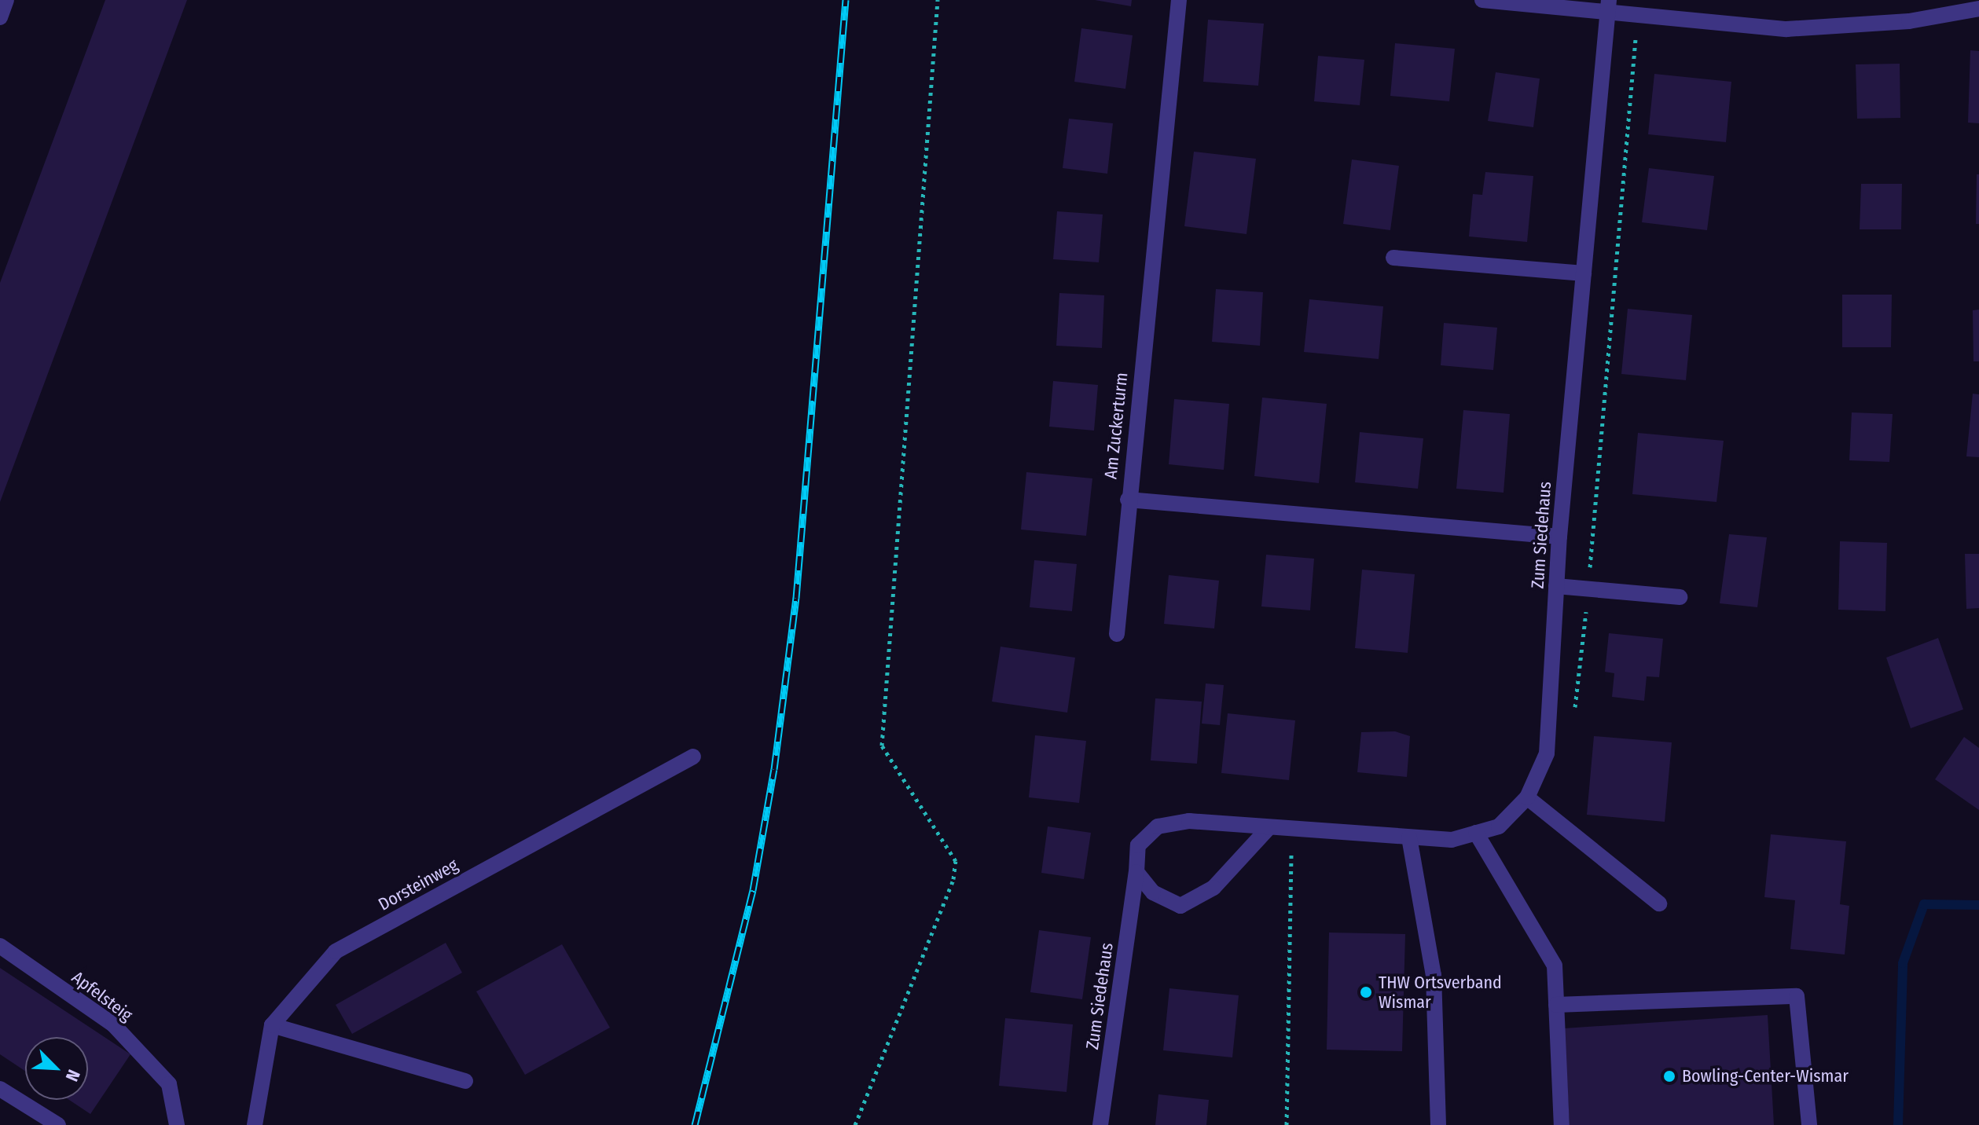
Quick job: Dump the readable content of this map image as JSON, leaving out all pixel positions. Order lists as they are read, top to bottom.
{
  "streets": {
    "street": [
      "Am Zuckerturm",
      "Zum Siedehaus",
      "Dorsteinweg",
      "Apfelsteig"
    ]
  },
  "crossings": [
    ["Am Zuckerturm", "Zum Siedehaus"]
  ],
  "places": ["THW Ortsverband Wismar", "Bowling-Center-Wismar"],
  "north": "bottom right"
}
